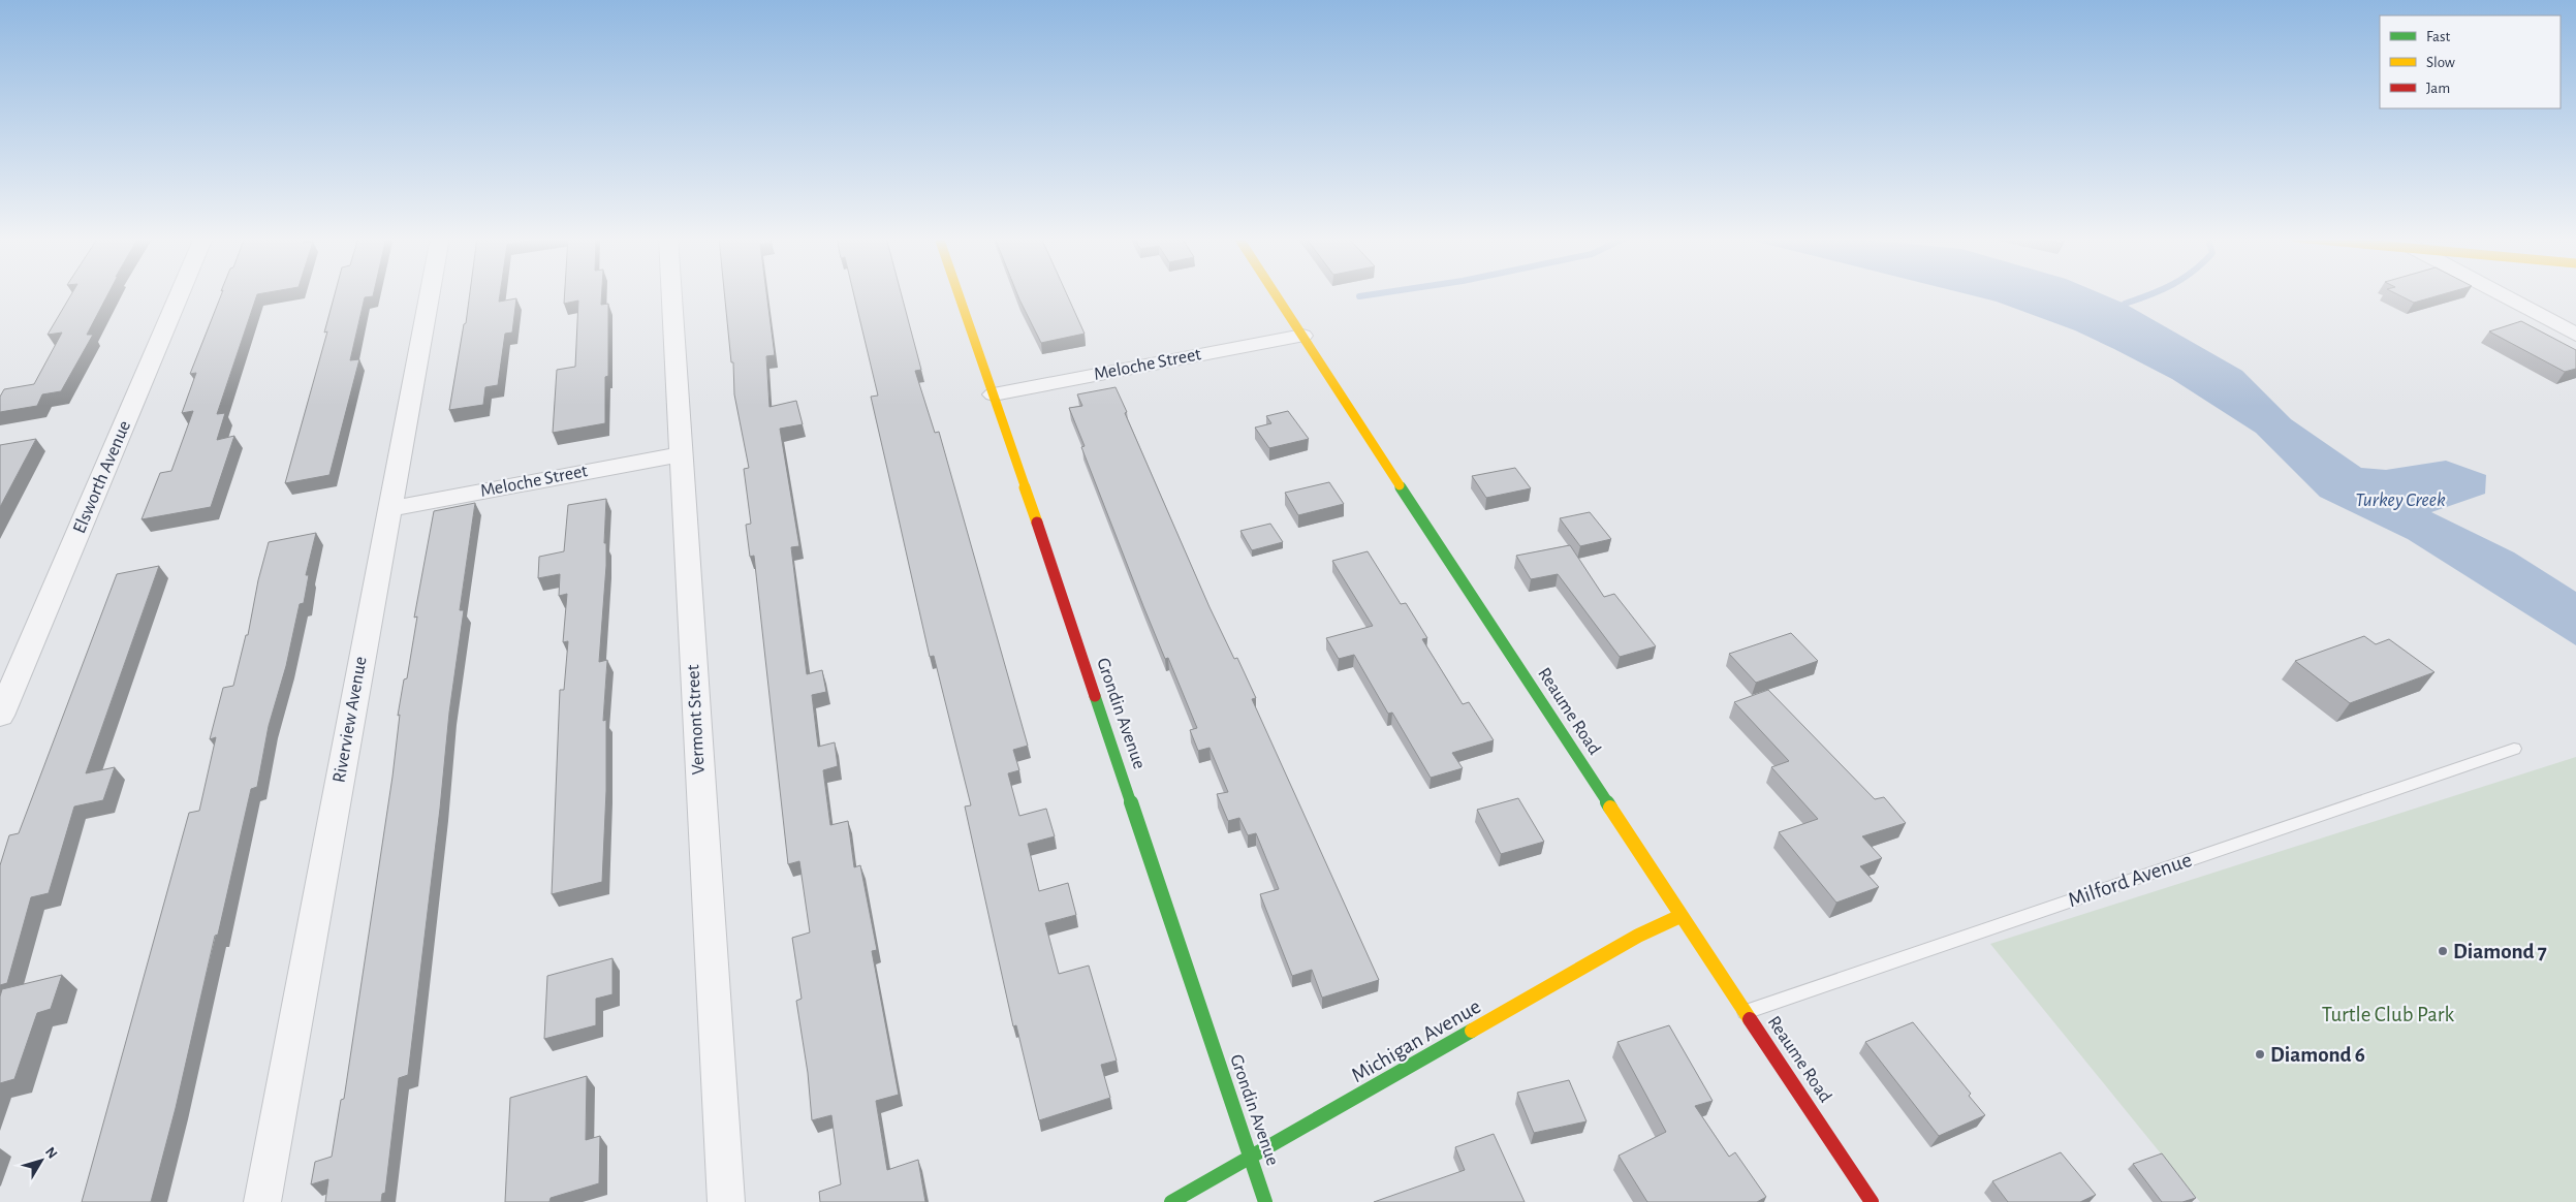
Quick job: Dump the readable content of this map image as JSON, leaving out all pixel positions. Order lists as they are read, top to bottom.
{
  "streets": {
    "street": [
      "Meloche Street",
      "Elsworth Avenue",
      "Reaume Road",
      "Grondin Avenue",
      "Riverview Avenue",
      "Vermont Street",
      "Michigan Avenue"
    ],
    "lane": ["Milford Avenue"]
  },
  "crossings": [
    ["Meloche Street", "Reaume Road"],
    ["Meloche Street", "Grondin Avenue"],
    ["Meloche Street", "Riverview Avenue"],
    ["Meloche Street", "Vermont Street"],
    ["Reaume Road", "Milford Avenue"],
    ["Reaume Road", "Michigan Avenue"],
    ["Grondin Avenue", "Michigan Avenue"]
  ],
  "water": ["Turkey Creek"],
  "parks": ["Turtle Club Park"],
  "places": ["Diamond 7", "Diamond 6"],
  "legend": ["Fast", "Slow", "Jam"],
  "north": "top right"
}
